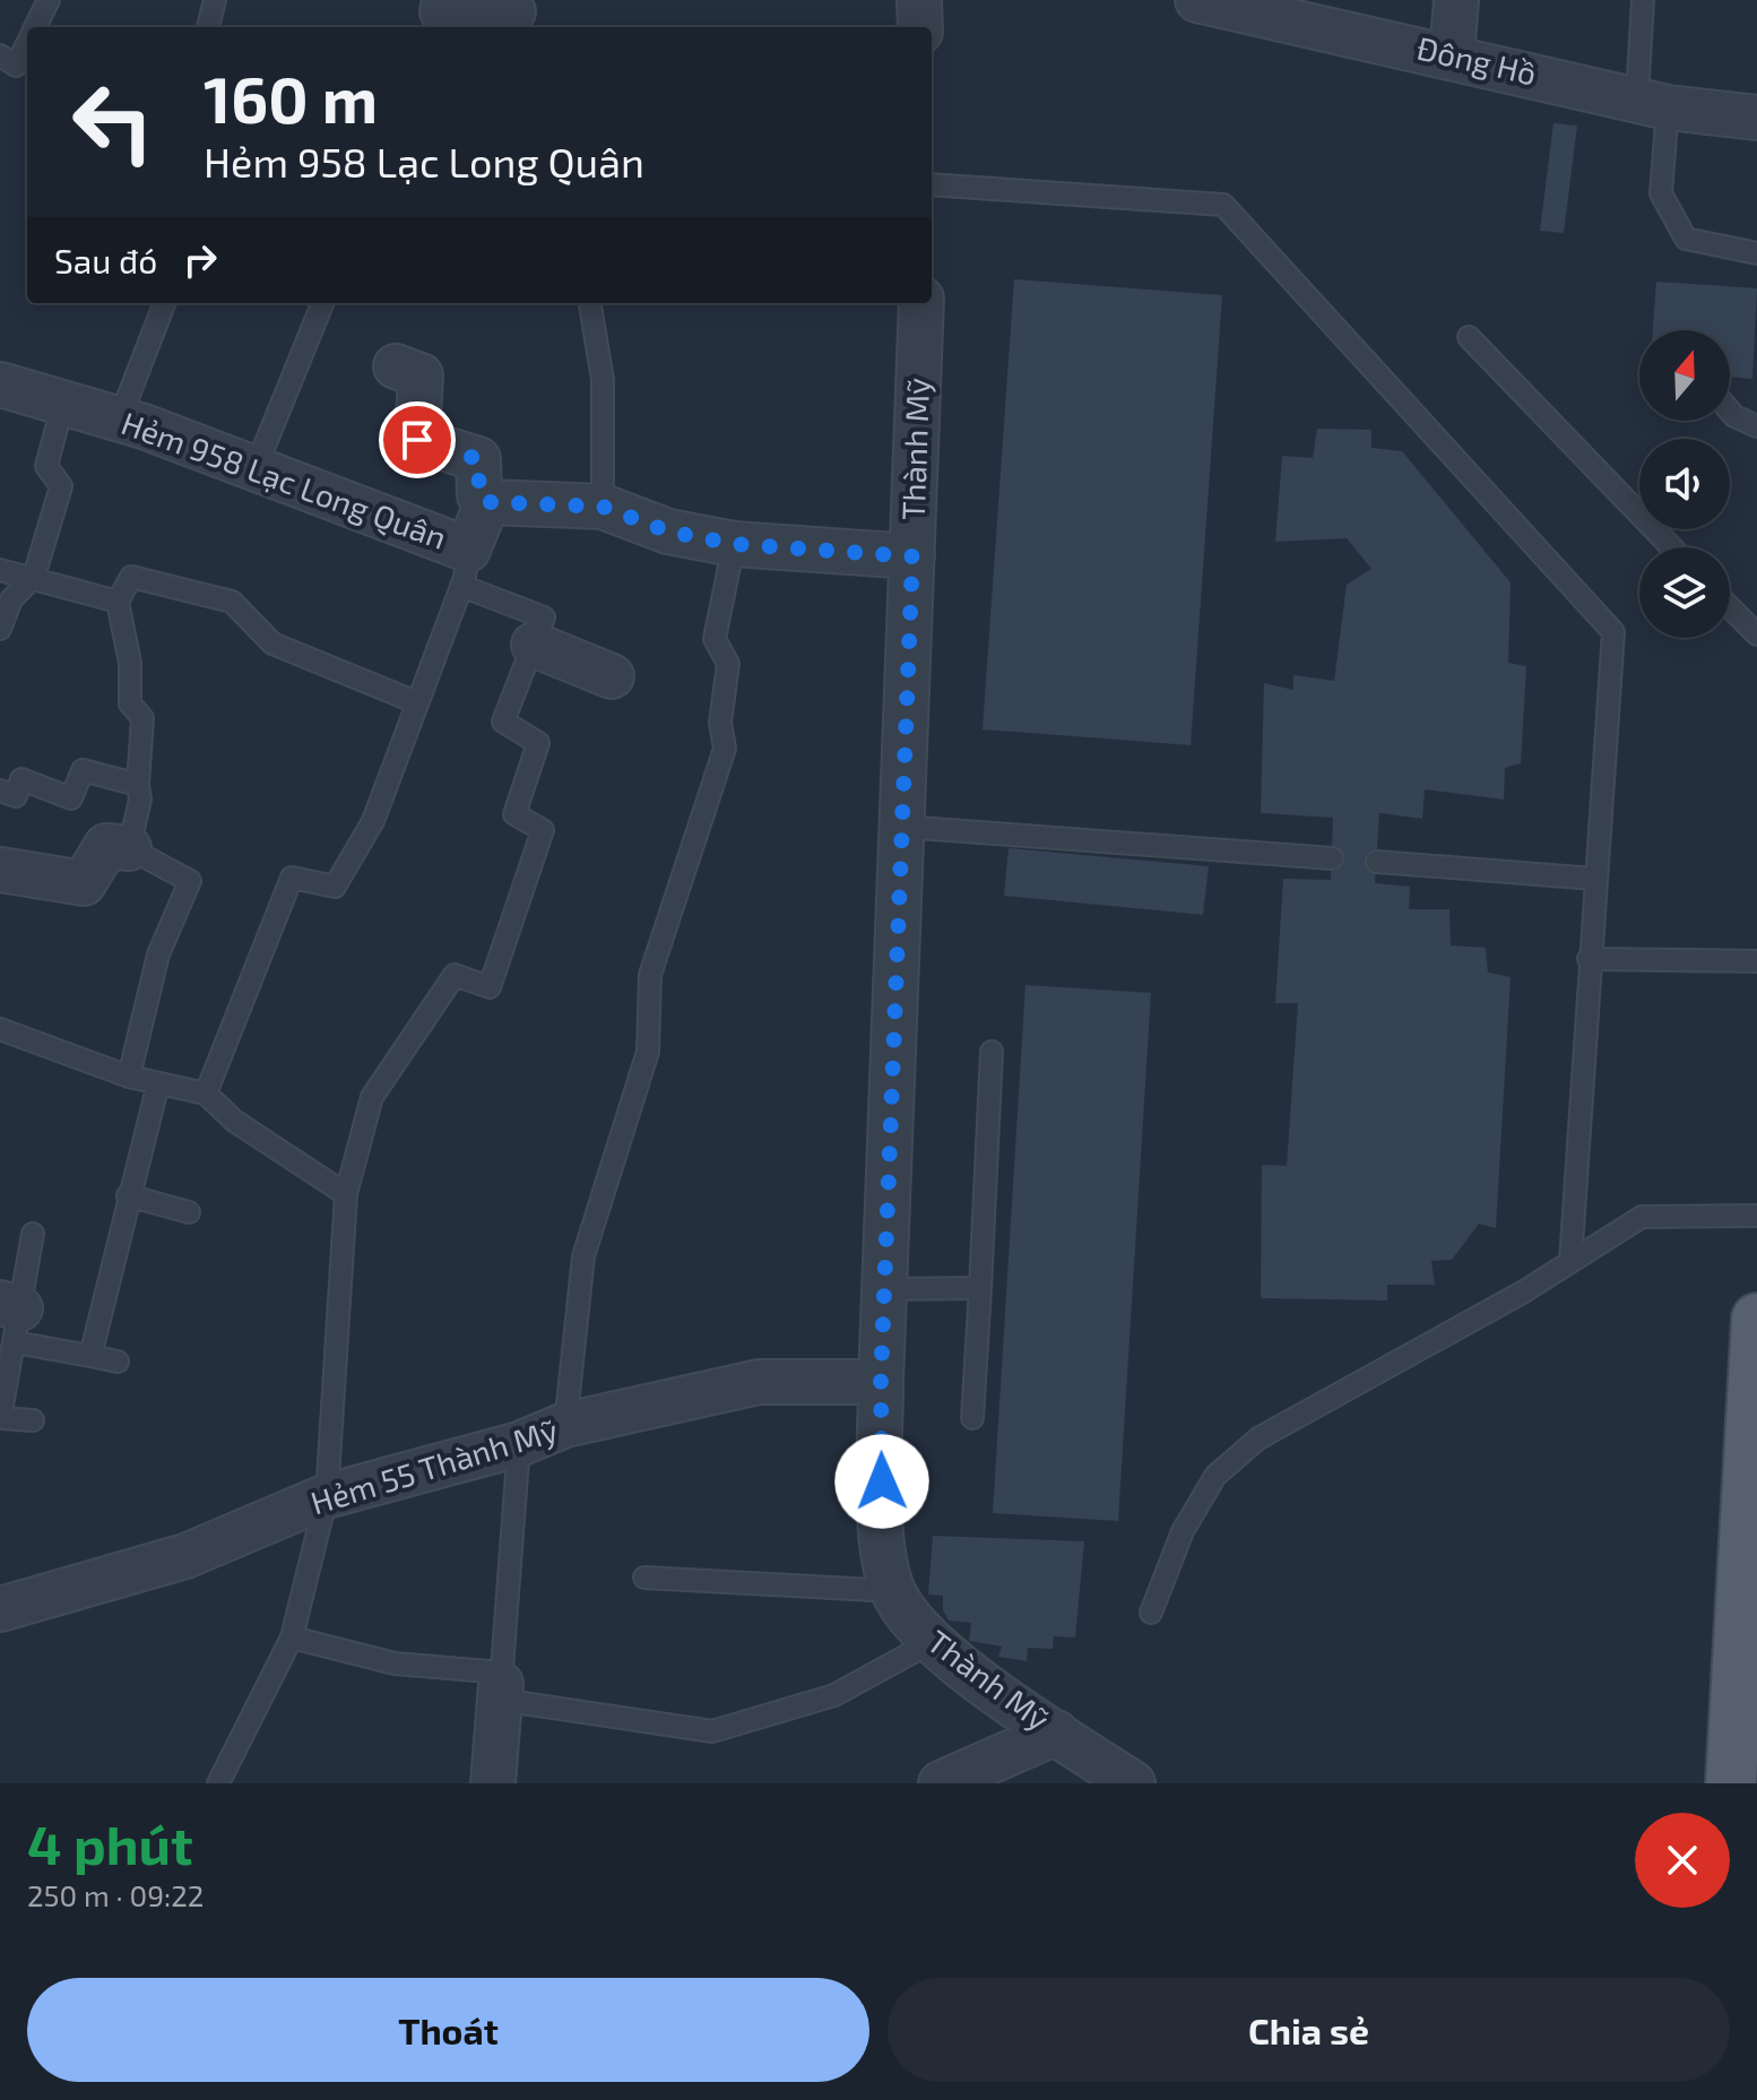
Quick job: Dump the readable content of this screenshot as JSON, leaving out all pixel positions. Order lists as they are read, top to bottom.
{
  "streets": {
    "street": [
      "Đông Hồ",
      "Thành Mỹ",
      "Hẻm 958 Lạc Long Quân",
      "Hẻm 55 Thành Mỹ"
    ]
  },
  "crossings": [
    ["Thành Mỹ", "Hẻm 958 Lạc Long Quân"],
    ["Thành Mỹ", "Hẻm 55 Thành Mỹ"]
  ],
  "north": "top",
  "page": {
    "turn": ["160 m", "Hẻm 958 Lạc Long Quân"],
    "then": "Sau đó",
    "heading": ["4 phút", "250 m · 09:22"],
    "buttons": ["Thoát", "Chia sẻ"]
  }
}
